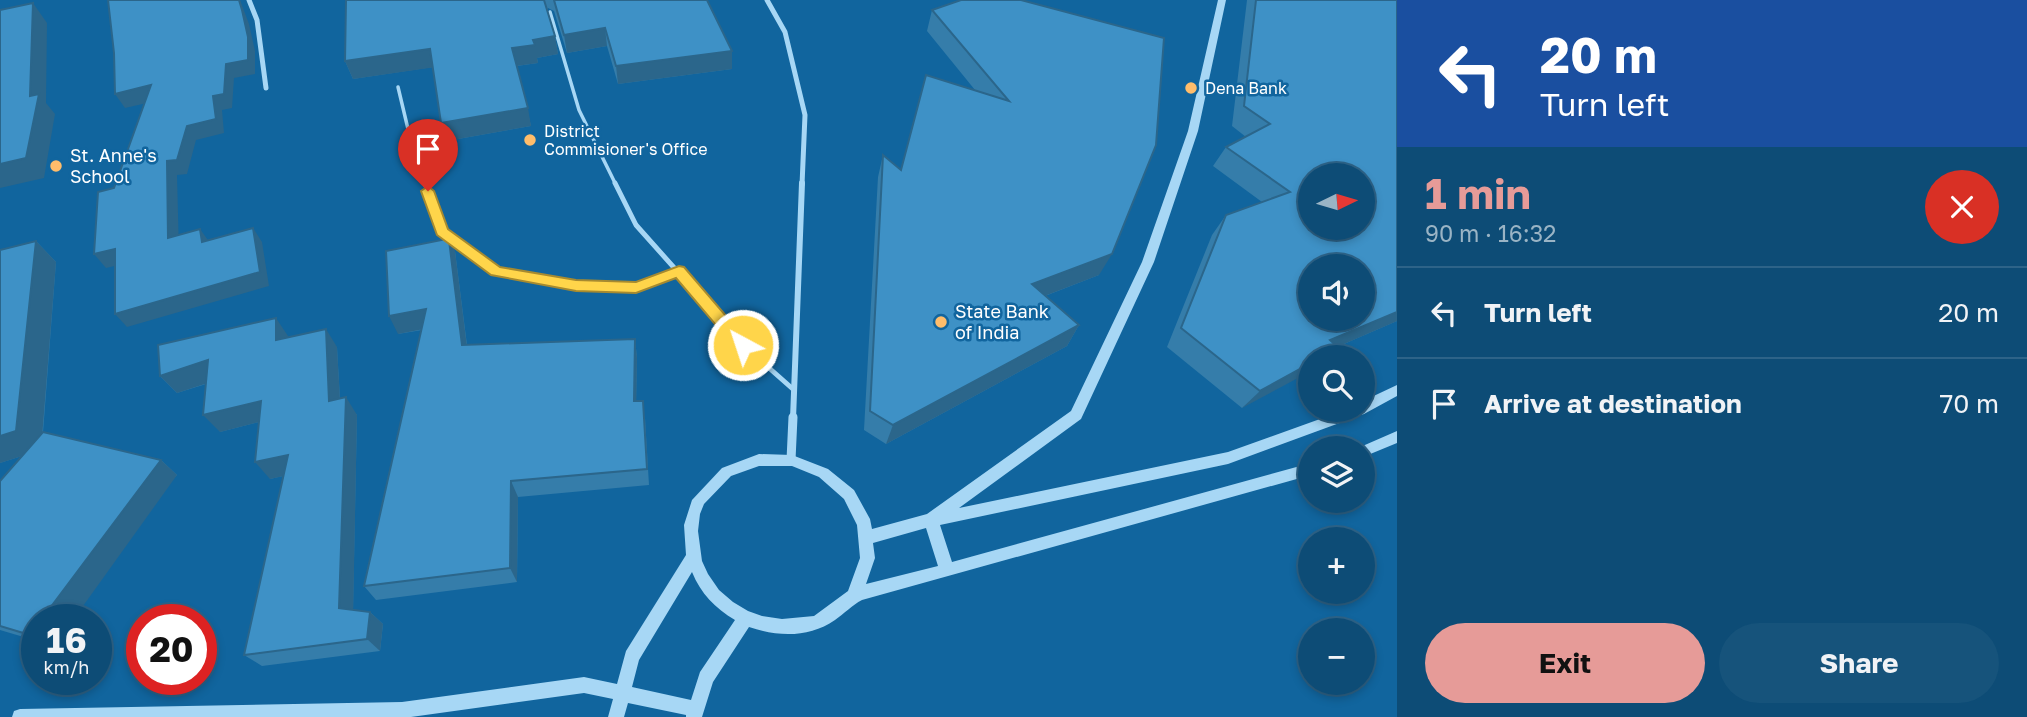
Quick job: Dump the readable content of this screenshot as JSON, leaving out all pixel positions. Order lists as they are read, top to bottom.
{
  "places": [
    "Dena Bank",
    "District Commisioner's Office",
    "St. Anne's School",
    "State Bank of India"
  ],
  "north": "right",
  "page": {
    "turn": ["20 m", "Turn left"],
    "heading": ["1 min", "90 m · 16:32"],
    "map_buttons": ["+", "−"],
    "list": [
      {
        "name": "Turn left",
        "value": "20 m"
      },
      {
        "name": "Arrive at destination",
        "value": "70 m"
      }
    ],
    "speed": "16 km/h",
    "limit": "20",
    "buttons": ["Exit", "Share"]
  }
}
